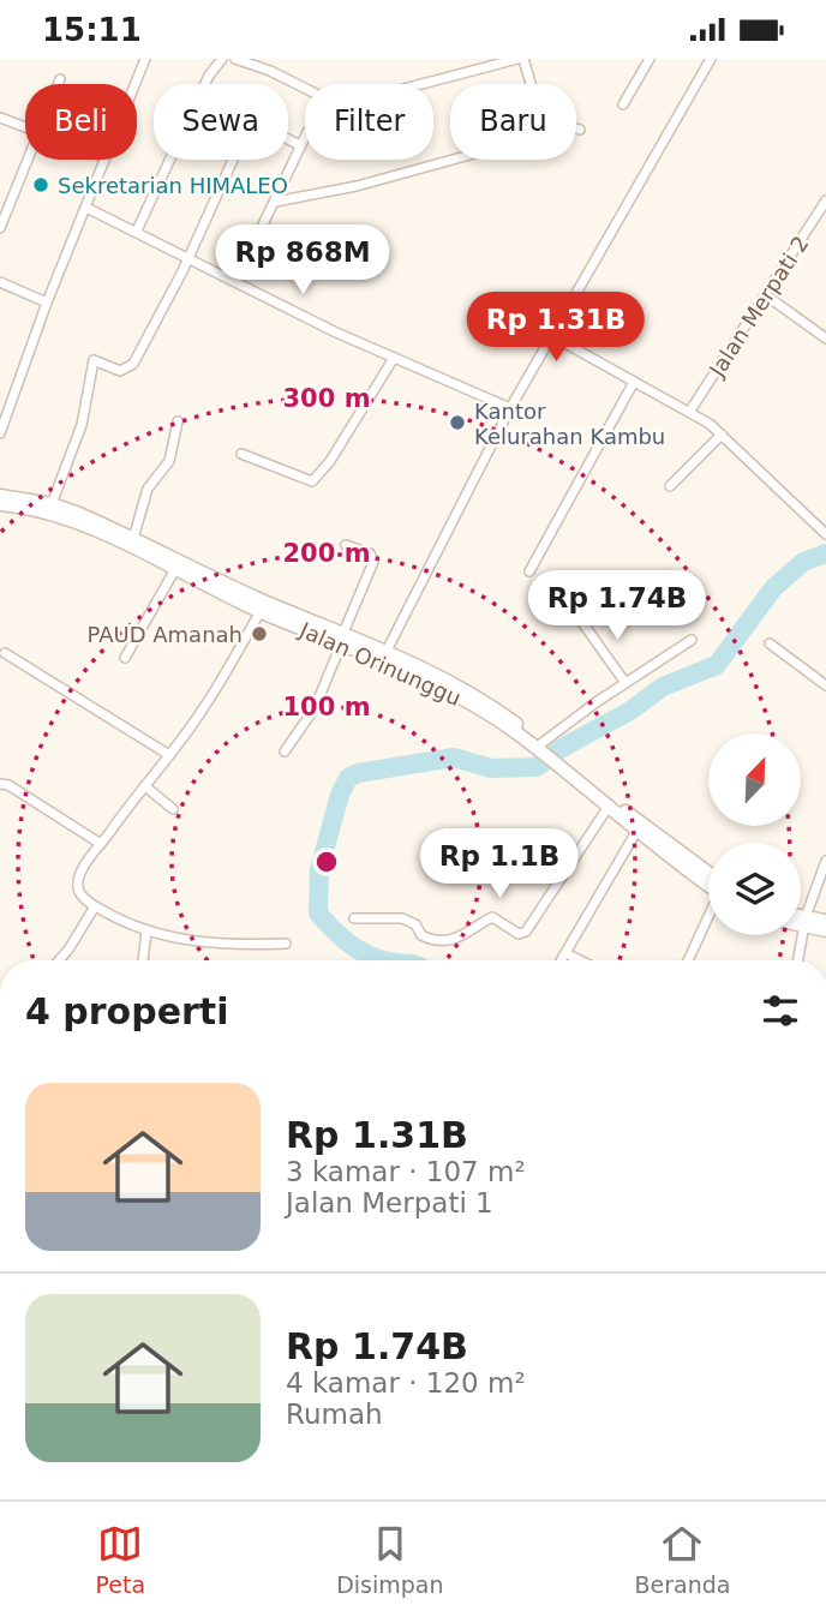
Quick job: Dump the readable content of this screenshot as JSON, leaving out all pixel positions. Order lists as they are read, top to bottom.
{
  "streets": {
    "street": ["Jalan Merpati 2", "Jalan Orinunggu"]
  },
  "places": ["Sekretarian HIMALEO", "Kantor Kelurahan Kambu", "PAUD Amanah"],
  "north": "top right",
  "page": {
    "status": "15:11",
    "chip": [
      "Beli",
      "Sewa",
      "Filter",
      "Baru"
    ],
    "price": [
      "Rp 868M",
      "Rp 1.31B",
      "Rp 1.74B",
      "Rp 1.1B"
    ],
    "heading": "4 properti",
    "list": [
      {
        "name": "Rp 1.31B",
        "note": "3 kamar · 107 m² · Jalan Merpati 1"
      },
      {
        "name": "Rp 1.74B",
        "note": "4 kamar · 120 m² · Rumah"
      }
    ],
    "tabs": ["Peta", "Disimpan", "Beranda"]
  },
  "rings": ["300 m", "200 m", "100 m"]
}
